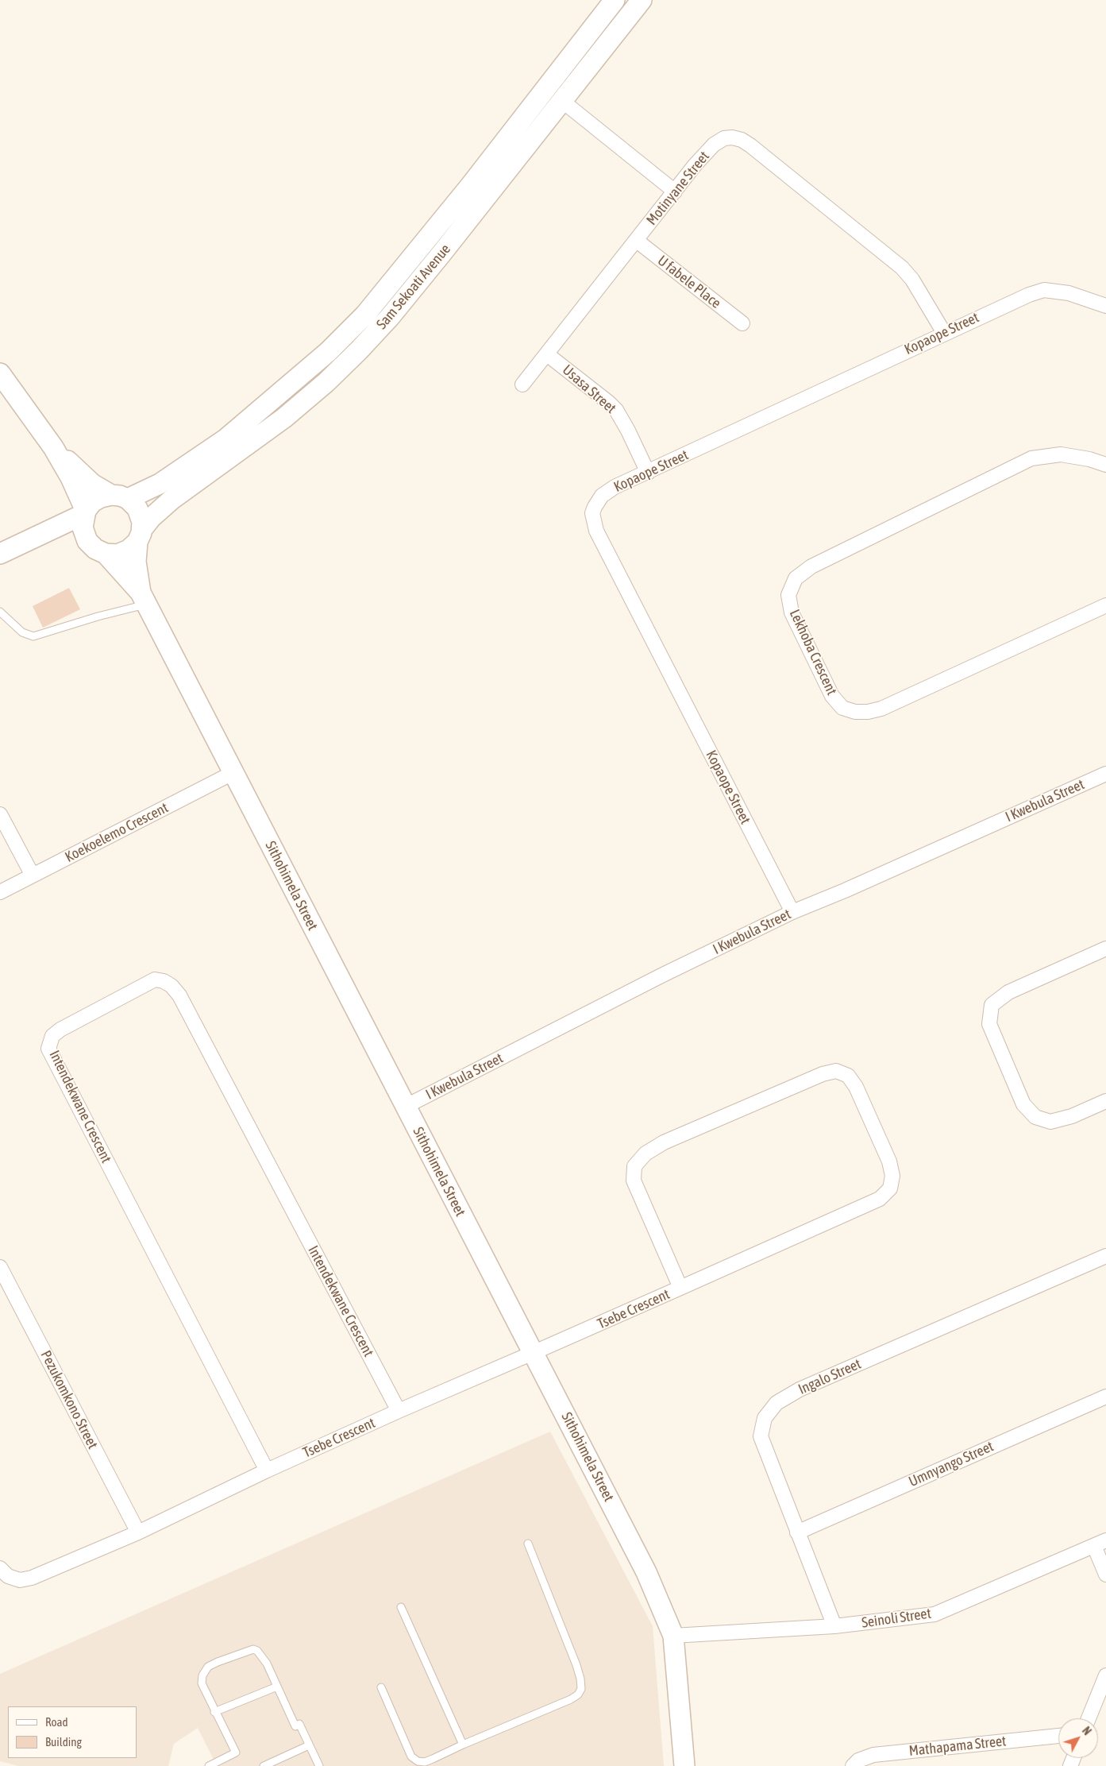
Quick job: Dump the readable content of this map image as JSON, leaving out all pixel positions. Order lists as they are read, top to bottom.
{
  "streets": {
    "street": [
      "Motinyane Street",
      "U fabele Place",
      "Sam Sekoati Avenue",
      "Kopaope Street",
      "Usasa Street",
      "Lekhoba Crescent",
      "I Kwebula Street",
      "Koekoelemo Crescent",
      "Sithohimela Street",
      "Intendekwane Crescent",
      "Tsebe Crescent",
      "Ingalo Street",
      "Pezukomkono Street",
      "Umnyango Street",
      "Seinoli Street",
      "Mathapama Street"
    ]
  },
  "crossings": [
    ["Motinyane Street", "U fabele Place"],
    ["Motinyane Street", "Kopaope Street"],
    ["Motinyane Street", "Usasa Street"],
    ["Sam Sekoati Avenue", "Sithohimela Street"],
    ["Kopaope Street", "Usasa Street"],
    ["Kopaope Street", "I Kwebula Street"],
    ["I Kwebula Street", "Sithohimela Street"],
    ["Koekoelemo Crescent", "Sithohimela Street"],
    ["Sithohimela Street", "Tsebe Crescent"],
    ["Sithohimela Street", "Seinoli Street"],
    ["Intendekwane Crescent", "Tsebe Crescent"],
    ["Tsebe Crescent", "Pezukomkono Street"],
    ["Ingalo Street", "Umnyango Street"],
    ["Ingalo Street", "Seinoli Street"]
  ],
  "legend": ["Road", "Building"],
  "north": "top right"
}
